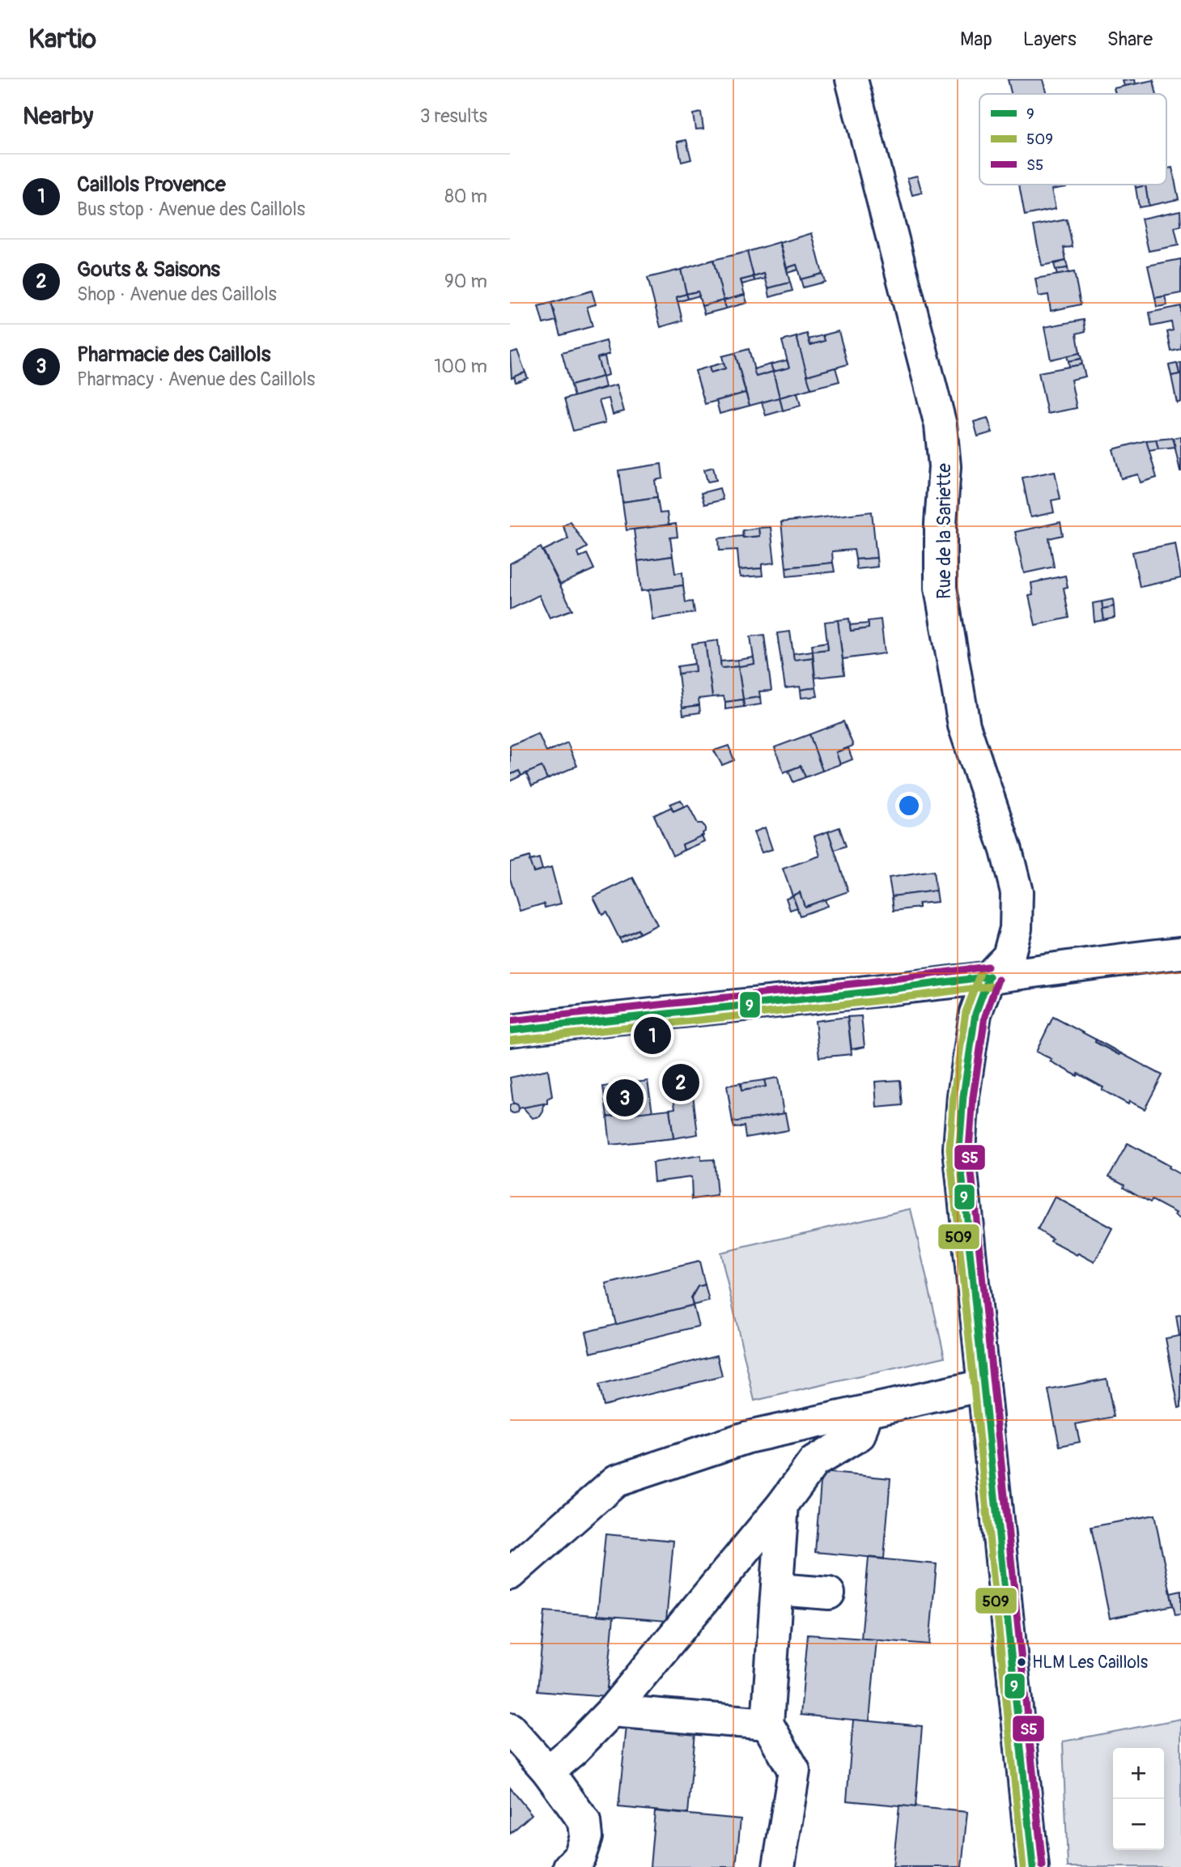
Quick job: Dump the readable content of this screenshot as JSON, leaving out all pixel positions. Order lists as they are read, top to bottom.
{
  "streets": {
    "street": ["Rue de la Sariette"]
  },
  "places": ["HLM Les Caillols"],
  "lines": ["transit line S5", "transit line 509", "transit line 9"],
  "legend": ["9", "509", "S5"],
  "page": {
    "header": "Kartio",
    "nav": ["Map", "Layers", "Share"],
    "heading": ["Nearby", "3 results"],
    "list": [
      {
        "mark": "1",
        "name": "Caillols Provence",
        "note": "Bus stop · Avenue des Caillols",
        "value": "80 m"
      },
      {
        "mark": "2",
        "name": "Gouts & Saisons",
        "note": "Shop · Avenue des Caillols",
        "value": "90 m"
      },
      {
        "mark": "3",
        "name": "Pharmacie des Caillols",
        "note": "Pharmacy · Avenue des Caillols",
        "value": "100 m"
      }
    ],
    "pins": ["1", "2", "3"],
    "map_buttons": ["+", "−"]
  }
}
